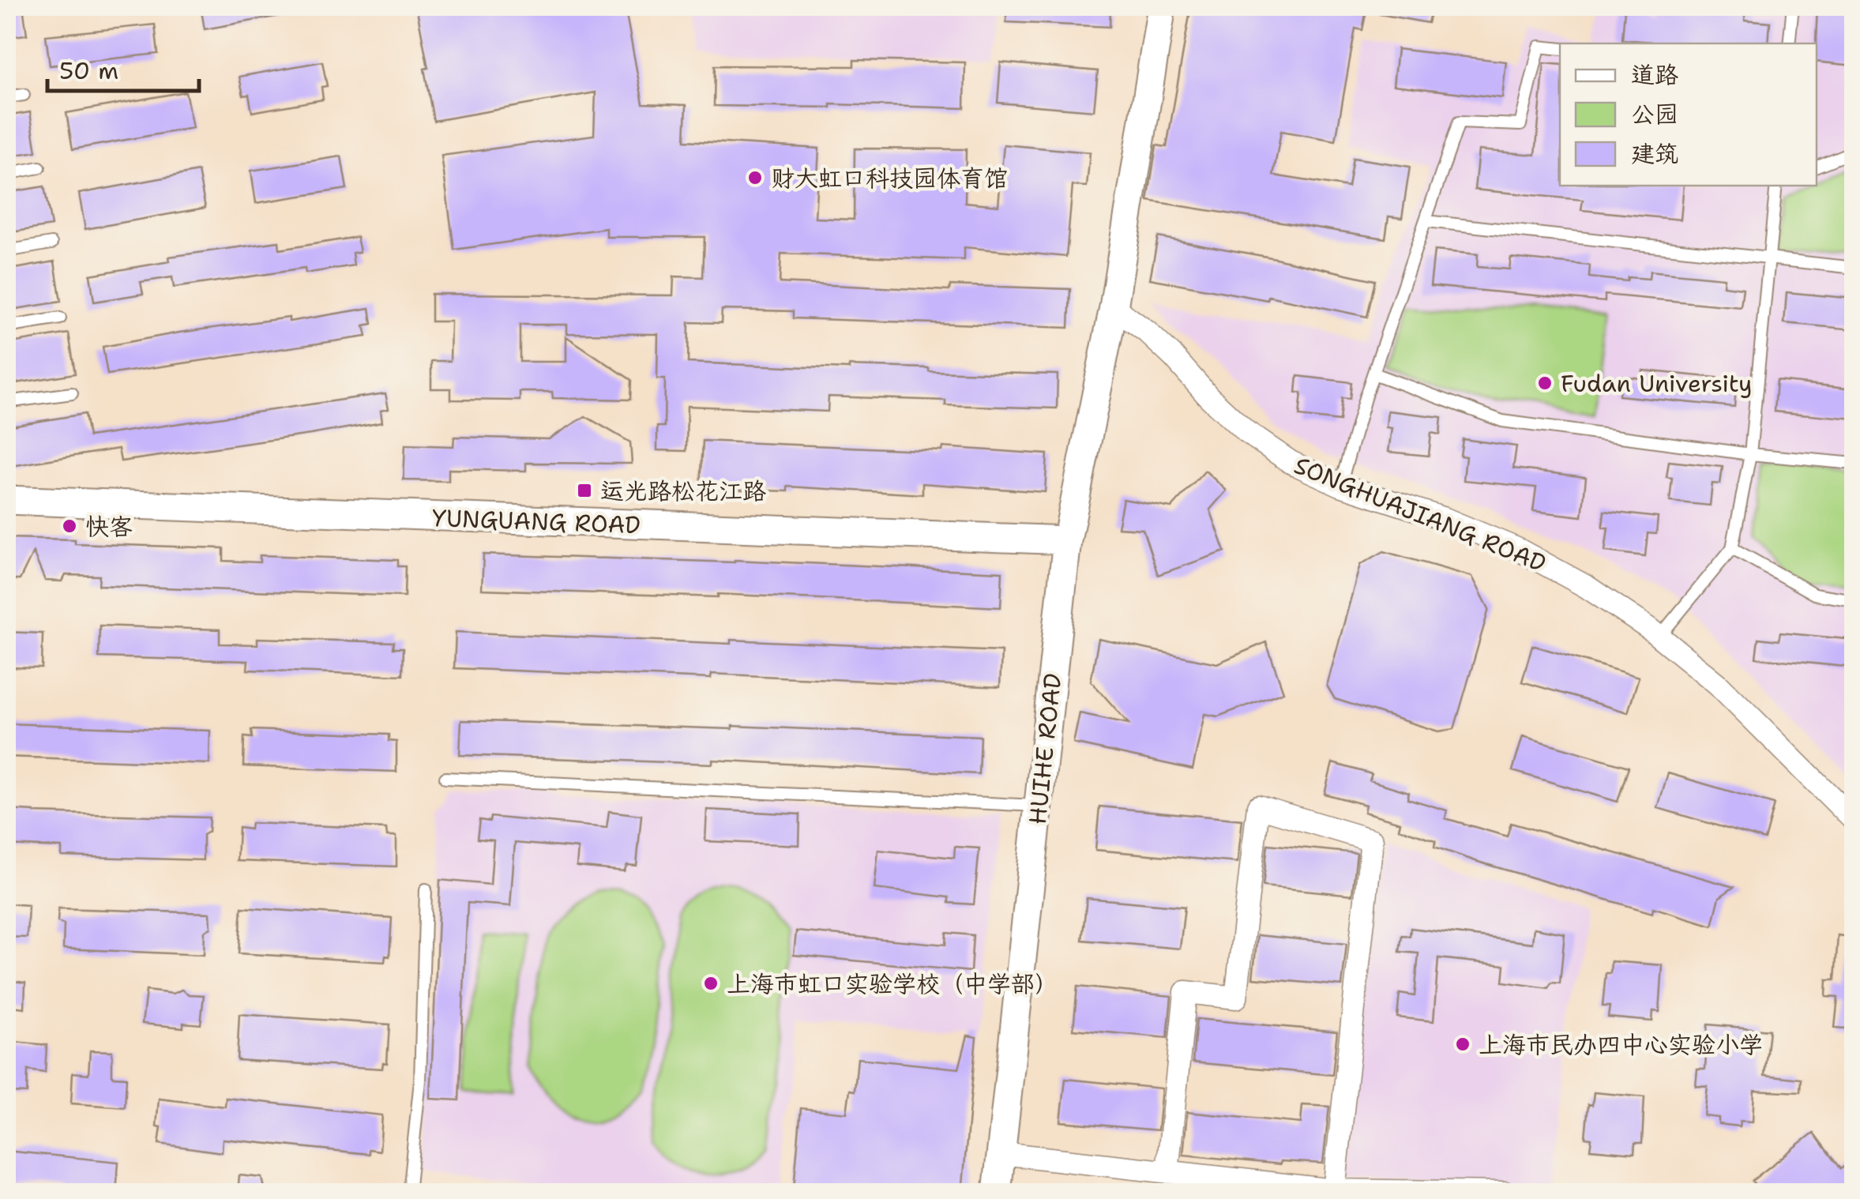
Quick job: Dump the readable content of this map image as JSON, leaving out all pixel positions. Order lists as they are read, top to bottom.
{
  "streets": {
    "street": ["SONGHUAJIANG ROAD", "YUNGUANG ROAD", "HUIHE ROAD"]
  },
  "crossings": [
    ["SONGHUAJIANG ROAD", "HUIHE ROAD"],
    ["YUNGUANG ROAD", "HUIHE ROAD"]
  ],
  "places": {
    "other": [
      "财大虹口科技园体育馆",
      "Fudan University",
      "快客",
      "上海市虹口实验学校（中学部）",
      "上海市民办四中心实验小学"
    ],
    "transit": ["运光路松花江路"]
  },
  "legend": ["道路", "公园", "建筑"],
  "scale_bar": "50 m"
}
